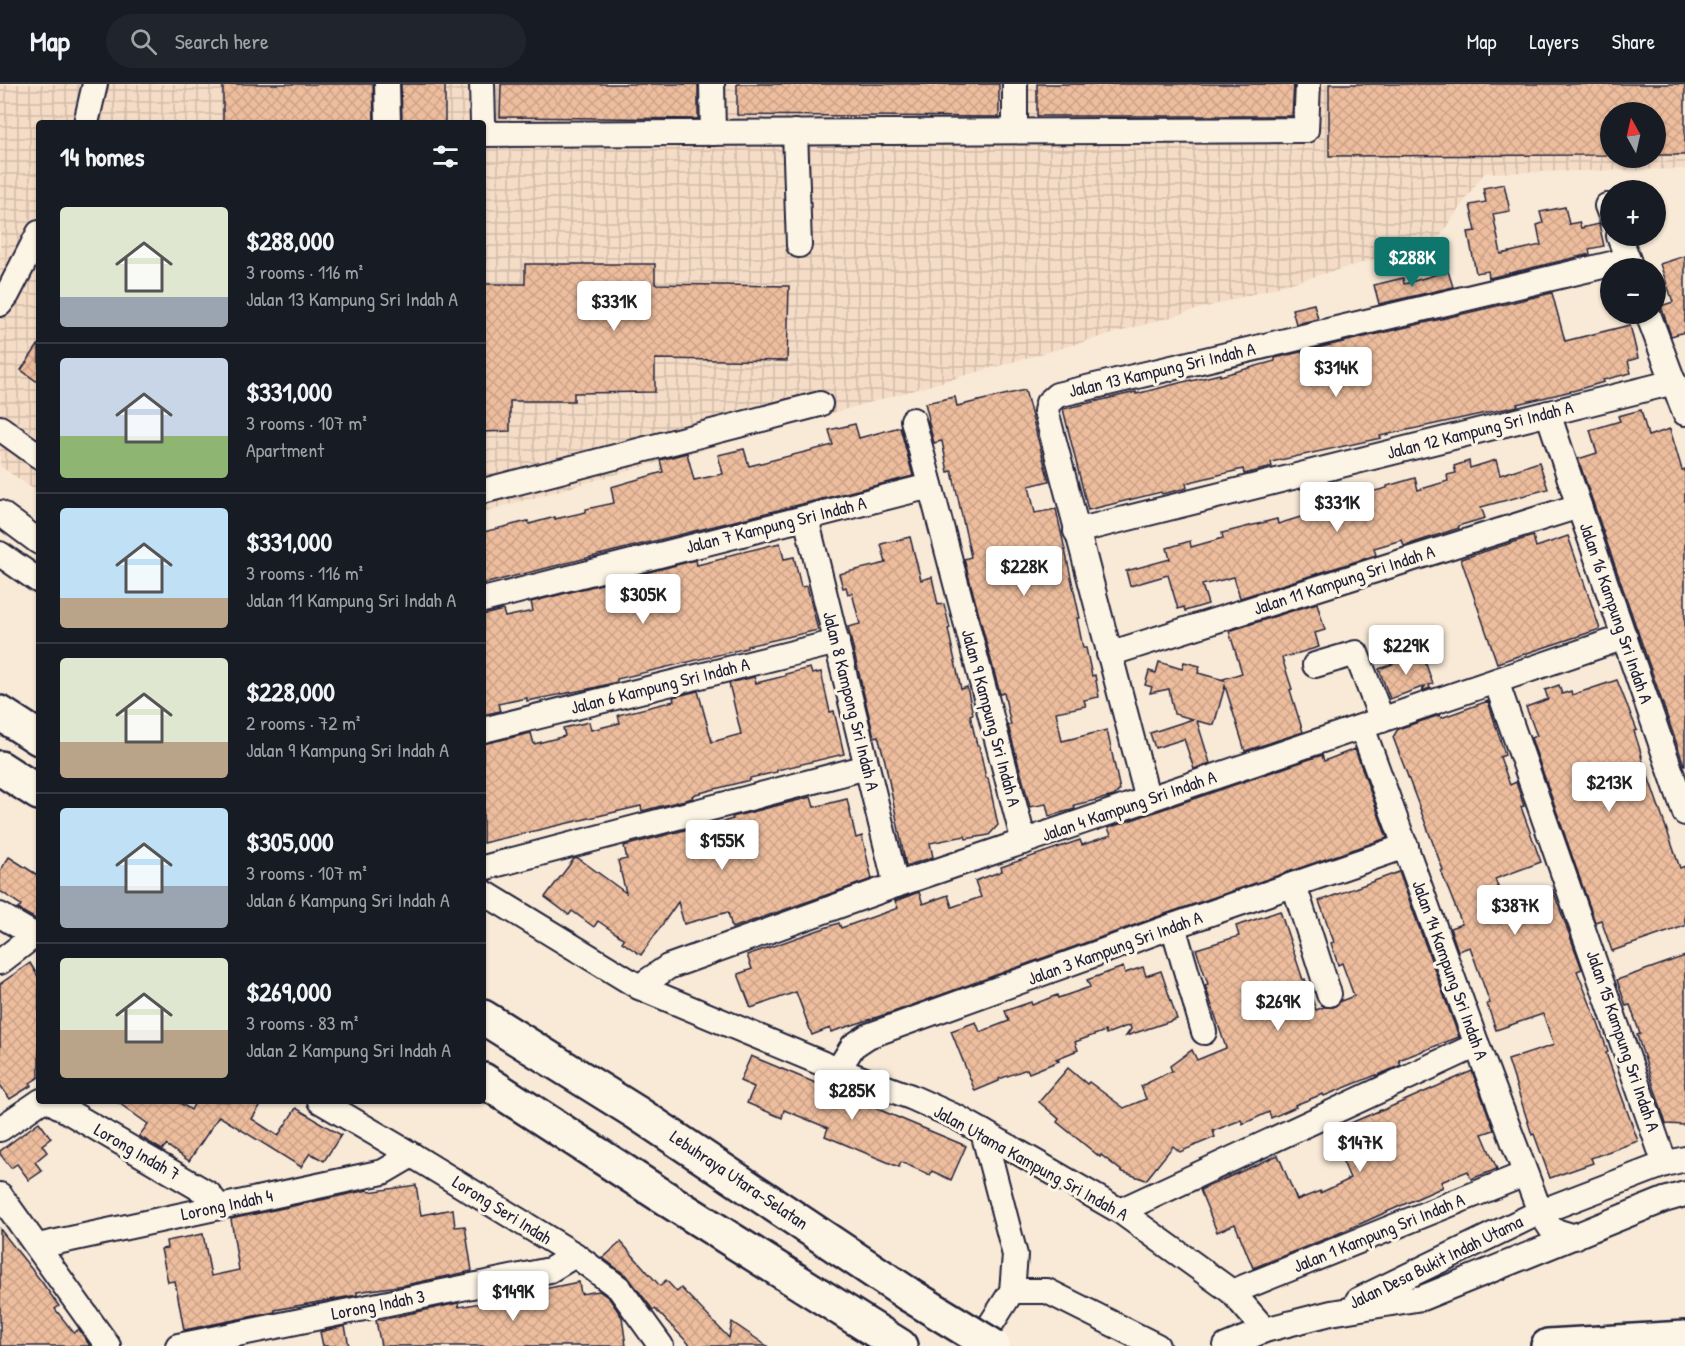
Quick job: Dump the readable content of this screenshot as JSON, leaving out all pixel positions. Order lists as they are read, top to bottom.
{
  "streets": {
    "highway": ["Lebuhraya Utara–Selatan"],
    "street": [
      "Jalan 13 Kampung Sri Indah A",
      "Jalan 12 Kampung Sri Indah A",
      "Jalan 7 Kampung Sri Indah A",
      "Jalan 11 Kampung Sri Indah A",
      "Jalan 16 Kampung Sri Indah A",
      "Jalan 6 Kampung Sri Indah A",
      "Jalan 8 Kampong Sri Indah A",
      "Jalan 9 Kampung Sri Indah A",
      "Jalan 4 Kampung Sri Indah A",
      "Jalan 3 Kampung Sri Indah A",
      "Jalan 14 Kampung Sri Indah A",
      "Jalan 15 Kampung Sri Indah A",
      "Lorong Indah 7",
      "Jalan Utama Kampung Sri Indah A",
      "Lorong Indah 4",
      "Lorong Seri Indah",
      "Jalan 1 Kampung Sri Indah A",
      "Jalan Desa Bukit Indah Utama",
      "Lorong Indah 3"
    ]
  },
  "crossings": [
    ["Jalan 13 Kampung Sri Indah A", "Jalan 12 Kampung Sri Indah A"],
    ["Jalan 12 Kampung Sri Indah A", "Jalan 16 Kampung Sri Indah A"],
    ["Jalan 7 Kampung Sri Indah A", "Jalan 8 Kampong Sri Indah A"],
    ["Jalan 7 Kampung Sri Indah A", "Jalan 9 Kampung Sri Indah A"],
    ["Jalan 11 Kampung Sri Indah A", "Jalan 16 Kampung Sri Indah A"],
    ["Jalan 16 Kampung Sri Indah A", "Jalan 4 Kampung Sri Indah A"],
    ["Jalan 6 Kampung Sri Indah A", "Jalan 8 Kampong Sri Indah A"],
    ["Jalan 8 Kampong Sri Indah A", "Jalan 4 Kampung Sri Indah A"],
    ["Jalan 9 Kampung Sri Indah A", "Jalan 4 Kampung Sri Indah A"],
    ["Jalan 4 Kampung Sri Indah A", "Jalan 14 Kampung Sri Indah A"],
    ["Jalan 4 Kampung Sri Indah A", "Jalan 15 Kampung Sri Indah A"],
    ["Jalan 4 Kampung Sri Indah A", "Jalan Utama Kampung Sri Indah A"],
    ["Jalan 3 Kampung Sri Indah A", "Jalan 14 Kampung Sri Indah A"],
    ["Jalan 3 Kampung Sri Indah A", "Jalan Utama Kampung Sri Indah A"],
    ["Jalan 14 Kampung Sri Indah A", "Jalan 1 Kampung Sri Indah A"],
    ["Jalan 14 Kampung Sri Indah A", "Jalan Desa Bukit Indah Utama"],
    ["Jalan 15 Kampung Sri Indah A", "Jalan Desa Bukit Indah Utama"],
    ["Lorong Indah 7", "Lorong Indah 4"],
    ["Jalan Utama Kampung Sri Indah A", "Jalan 1 Kampung Sri Indah A"],
    ["Jalan Utama Kampung Sri Indah A", "Jalan Desa Bukit Indah Utama"],
    ["Lorong Indah 4", "Lorong Seri Indah"],
    ["Lorong Seri Indah", "Lorong Indah 3"]
  ],
  "north": "top",
  "page": {
    "header": "Map",
    "search": "Search here",
    "nav": ["Map", "Layers", "Share"],
    "map_buttons": ["+", "−"],
    "heading": "14 homes",
    "list": [
      {
        "name": "$288,000",
        "note": "3 rooms · 116 m² · Jalan 13 Kampung Sri Indah A"
      },
      {
        "name": "$331,000",
        "note": "3 rooms · 107 m² · Apartment"
      },
      {
        "name": "$331,000",
        "note": "3 rooms · 116 m² · Jalan 11 Kampung Sri Indah A"
      },
      {
        "name": "$228,000",
        "note": "2 rooms · 72 m² · Jalan 9 Kampung Sri Indah A"
      },
      {
        "name": "$305,000",
        "note": "3 rooms · 107 m² · Jalan 6 Kampung Sri Indah A"
      },
      {
        "name": "$269,000",
        "note": "3 rooms · 83 m² · Jalan 2 Kampung Sri Indah A"
      }
    ],
    "price": [
      "$288K",
      "$331K",
      "$314K",
      "$331K",
      "$228K",
      "$305K",
      "$229K",
      "$213K",
      "$155K",
      "$387K",
      "$269K",
      "$285K",
      "$147K",
      "$149K"
    ]
  }
}
